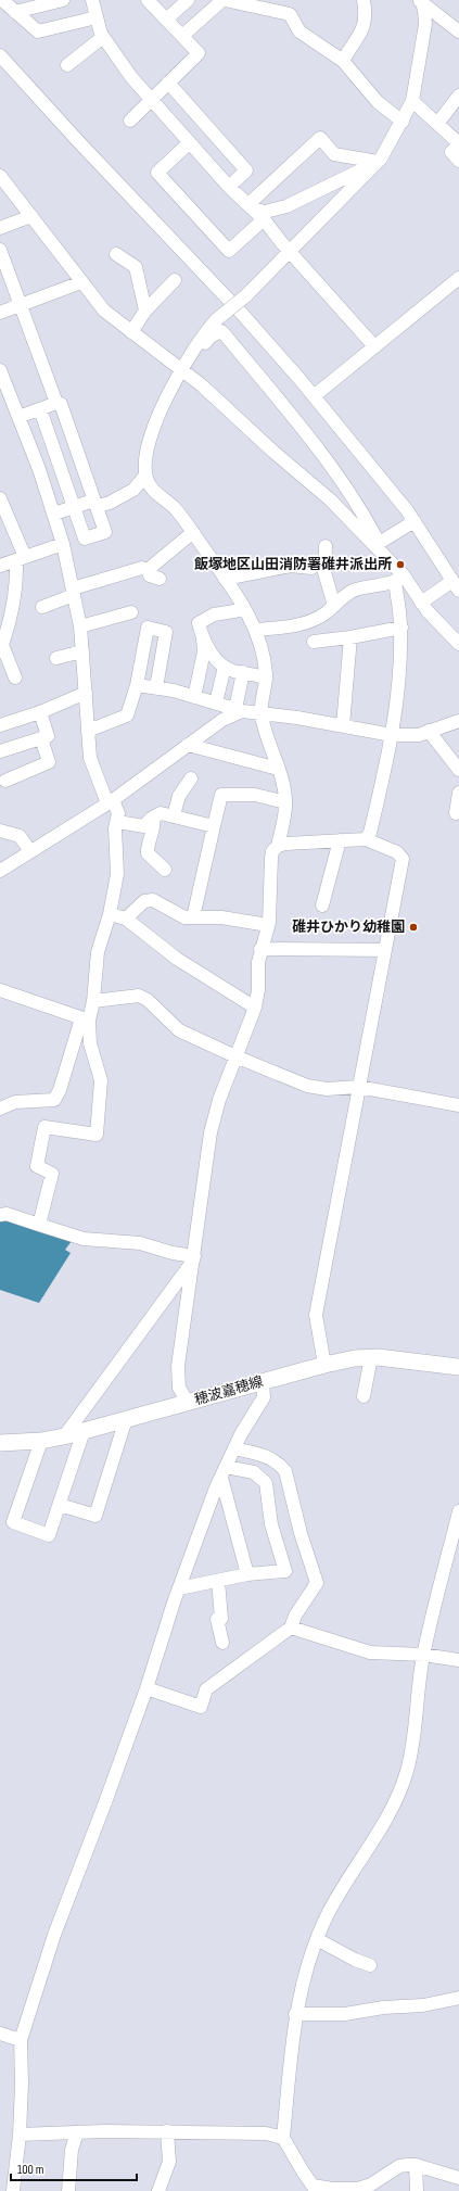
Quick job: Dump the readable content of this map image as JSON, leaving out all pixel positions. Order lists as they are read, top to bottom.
{
  "streets": {
    "main road": ["穂波嘉穂線"]
  },
  "places": ["飯塚地区山田消防署碓井派出所", "碓井ひかり幼稚園"],
  "scale_bar": "100 m"
}
